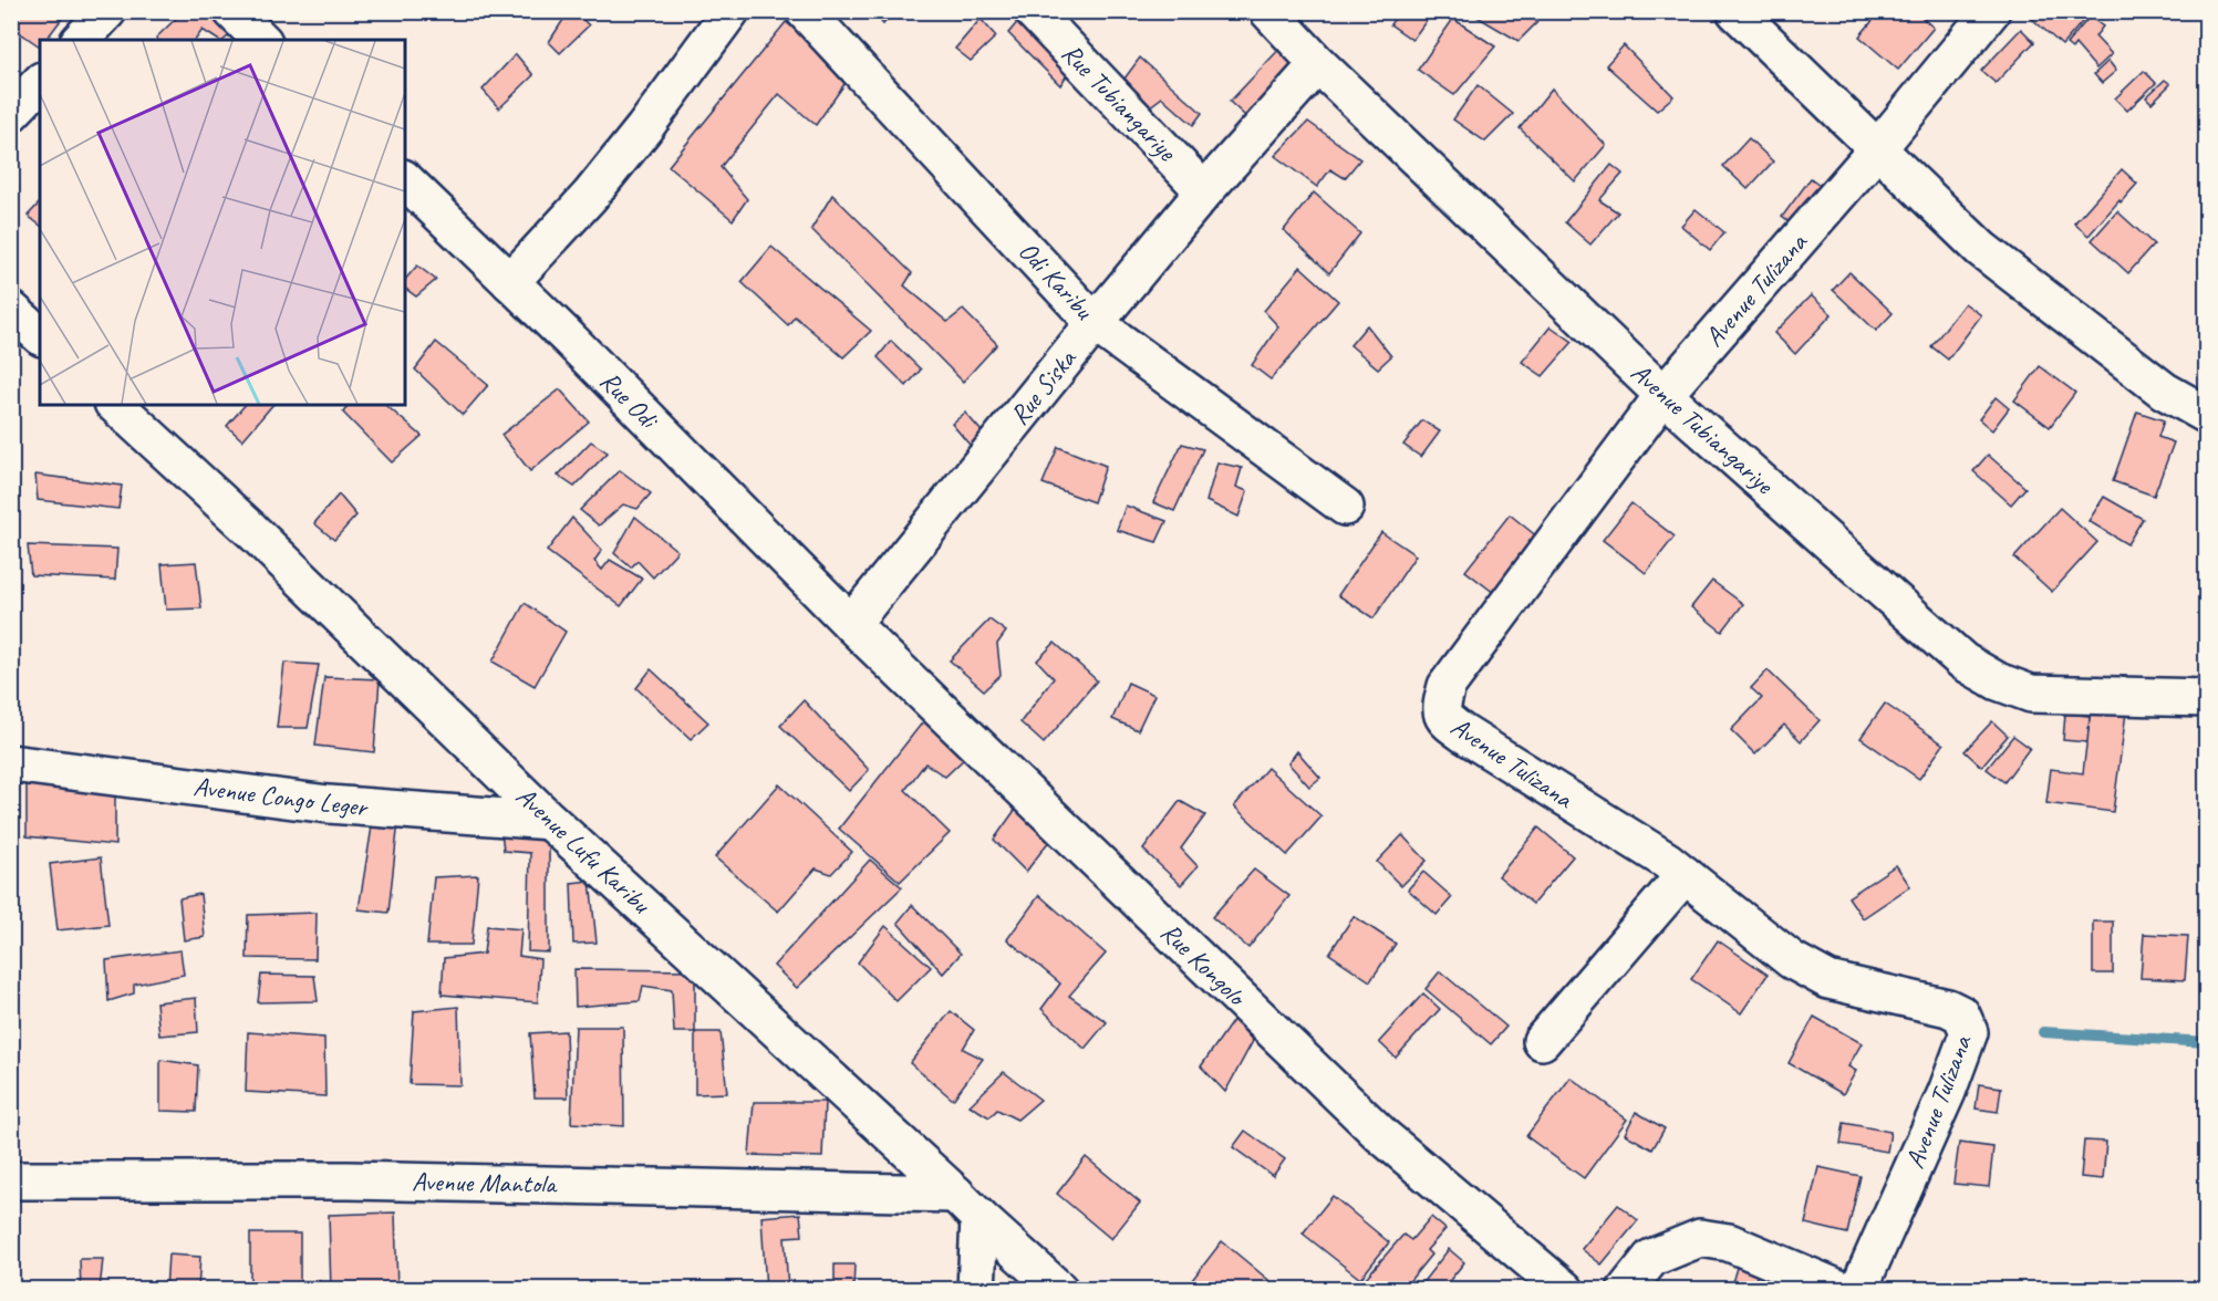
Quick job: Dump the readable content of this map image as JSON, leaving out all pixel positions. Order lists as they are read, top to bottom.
{
  "streets": {
    "street": [
      "Rue Tubiangariye",
      "Odi Karibu",
      "Avenue Tulizana",
      "Rue Siska",
      "Rue Odi",
      "Avenue Tubiangariye",
      "Avenue Congo Leger",
      "Avenue Lufu Karibu",
      "Rue Kongolo",
      "Avenue Mantola"
    ]
  },
  "crossings": [
    ["Rue Tubiangariye", "Rue Siska"],
    ["Odi Karibu", "Rue Siska"],
    ["Avenue Tulizana", "Avenue Tubiangariye"],
    ["Rue Siska", "Rue Odi"],
    ["Rue Siska", "Avenue Tubiangariye"],
    ["Rue Siska", "Rue Kongolo"],
    ["Rue Odi", "Rue Kongolo"],
    ["Avenue Congo Leger", "Avenue Lufu Karibu"],
    ["Avenue Lufu Karibu", "Avenue Mantola"]
  ]
}
